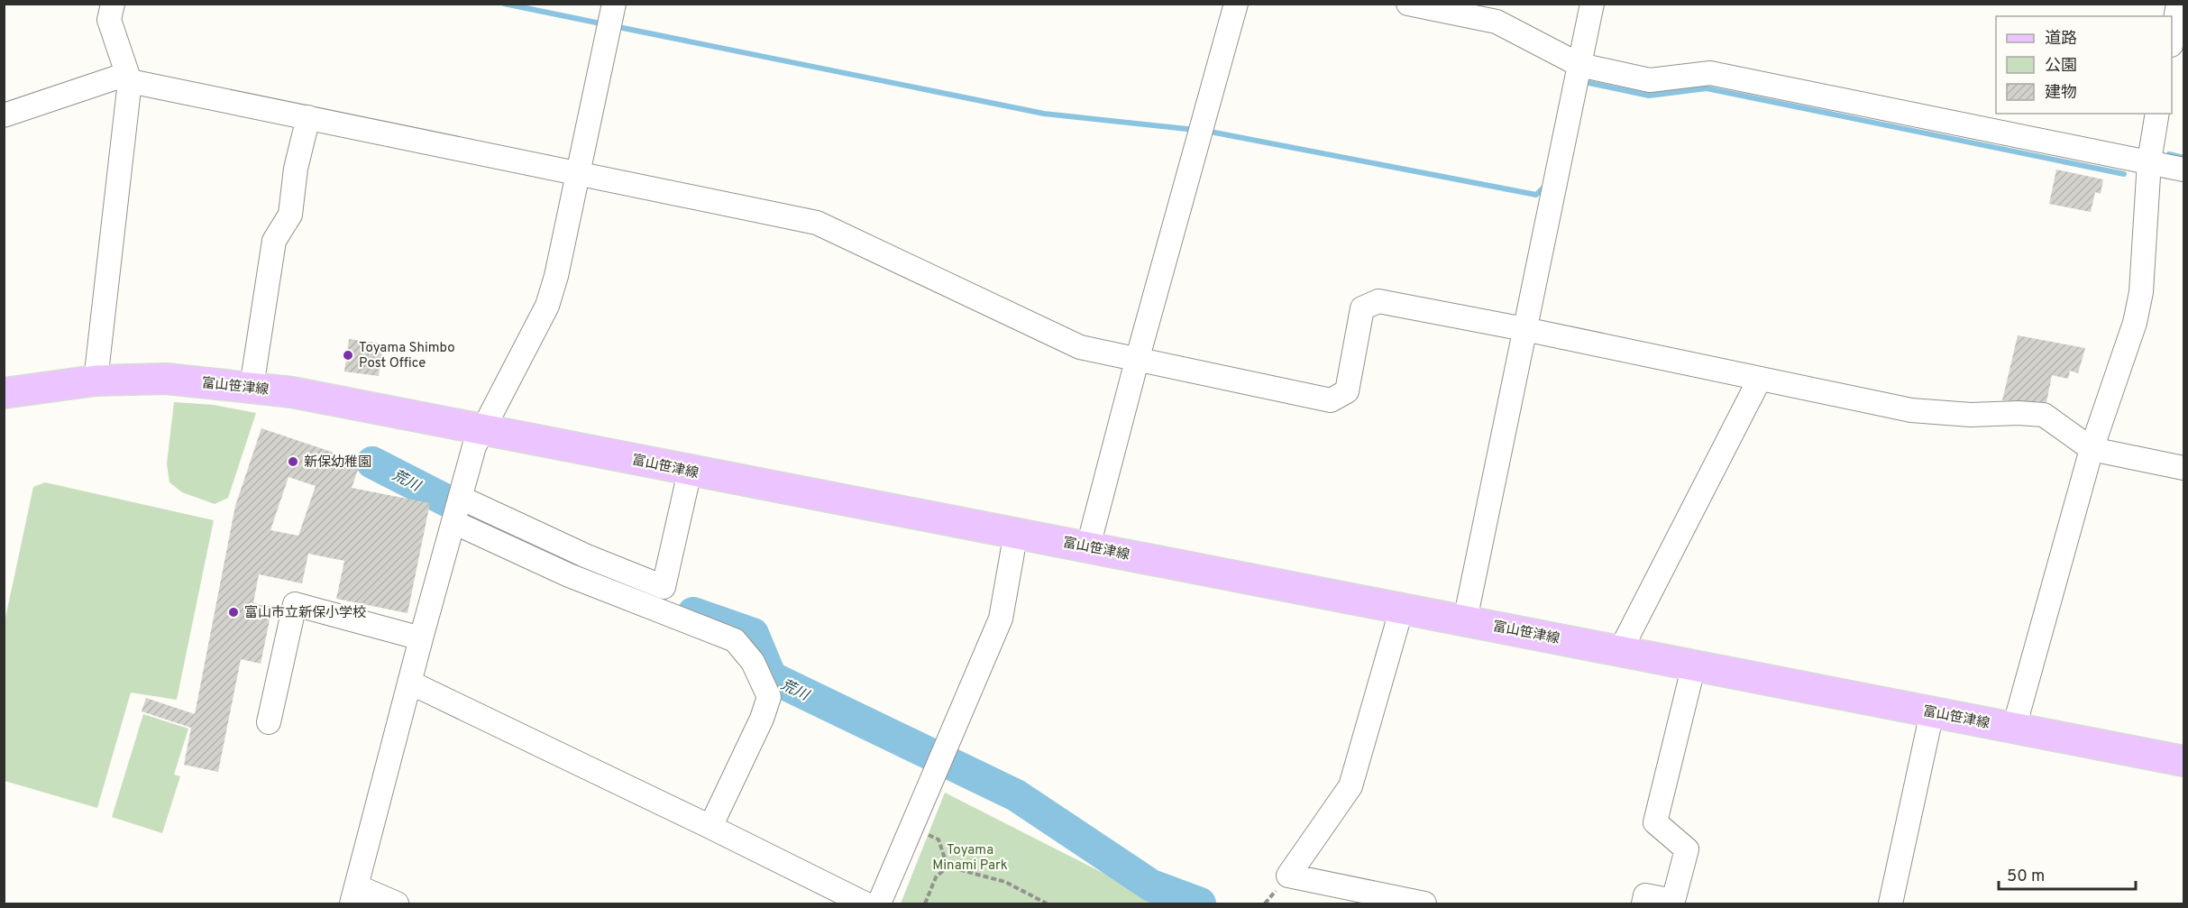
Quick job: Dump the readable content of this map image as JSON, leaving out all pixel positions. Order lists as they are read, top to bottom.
{
  "streets": {
    "main road": ["富山笹津線"]
  },
  "water": ["荒川"],
  "parks": ["Toyama Minami Park"],
  "places": ["Toyama Shimbo Post Office", "新保幼稚園", "富山市立新保小学校"],
  "legend": ["道路", "公園", "建物"],
  "scale_bar": "50 m"
}
